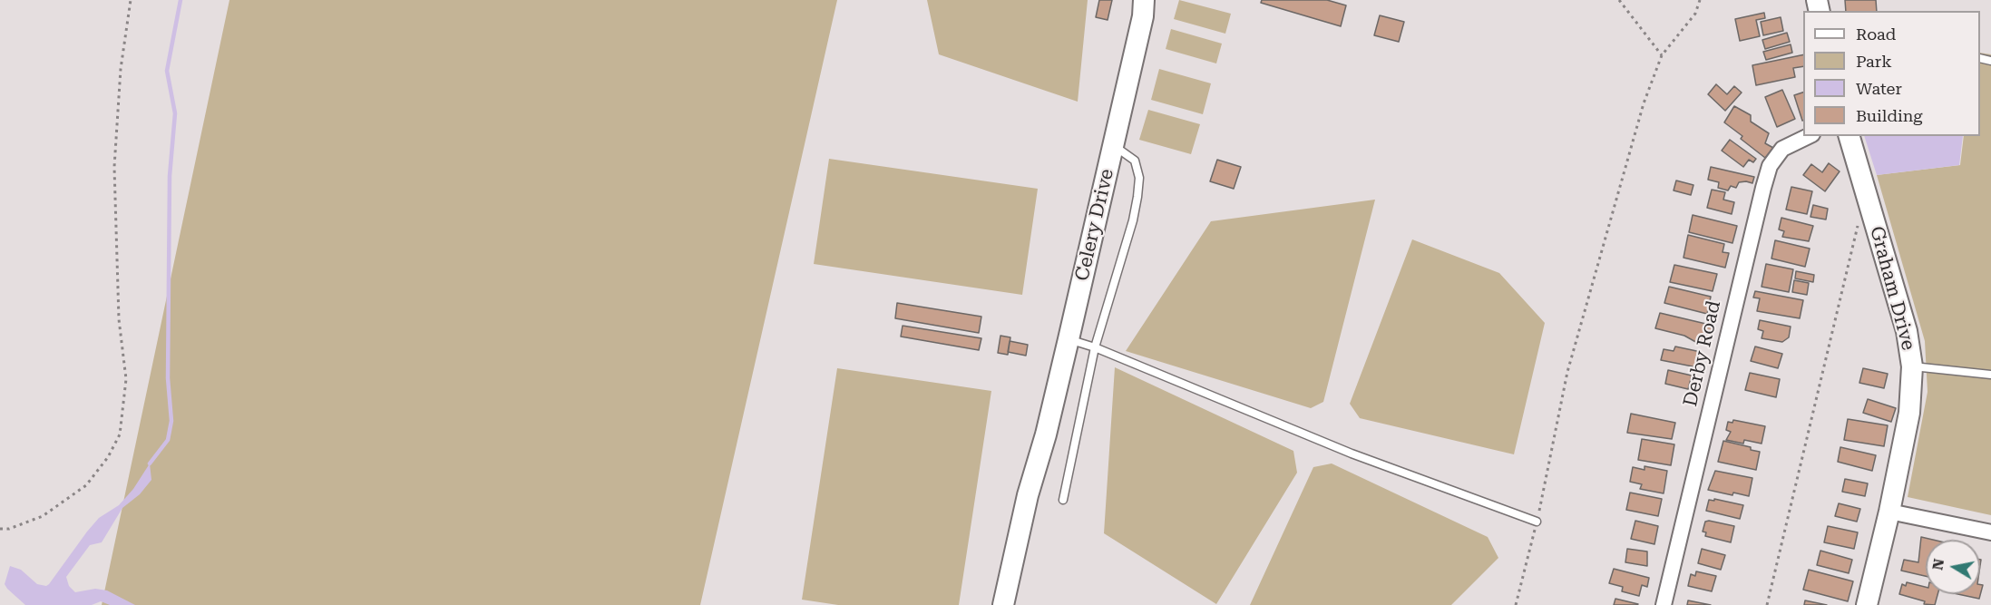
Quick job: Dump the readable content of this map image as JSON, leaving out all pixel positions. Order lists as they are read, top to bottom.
{
  "streets": {
    "street": ["Celery Drive", "Graham Drive", "Derby Road"]
  },
  "legend": [
    "Road",
    "Park",
    "Water",
    "Building"
  ],
  "north": "left"
}
